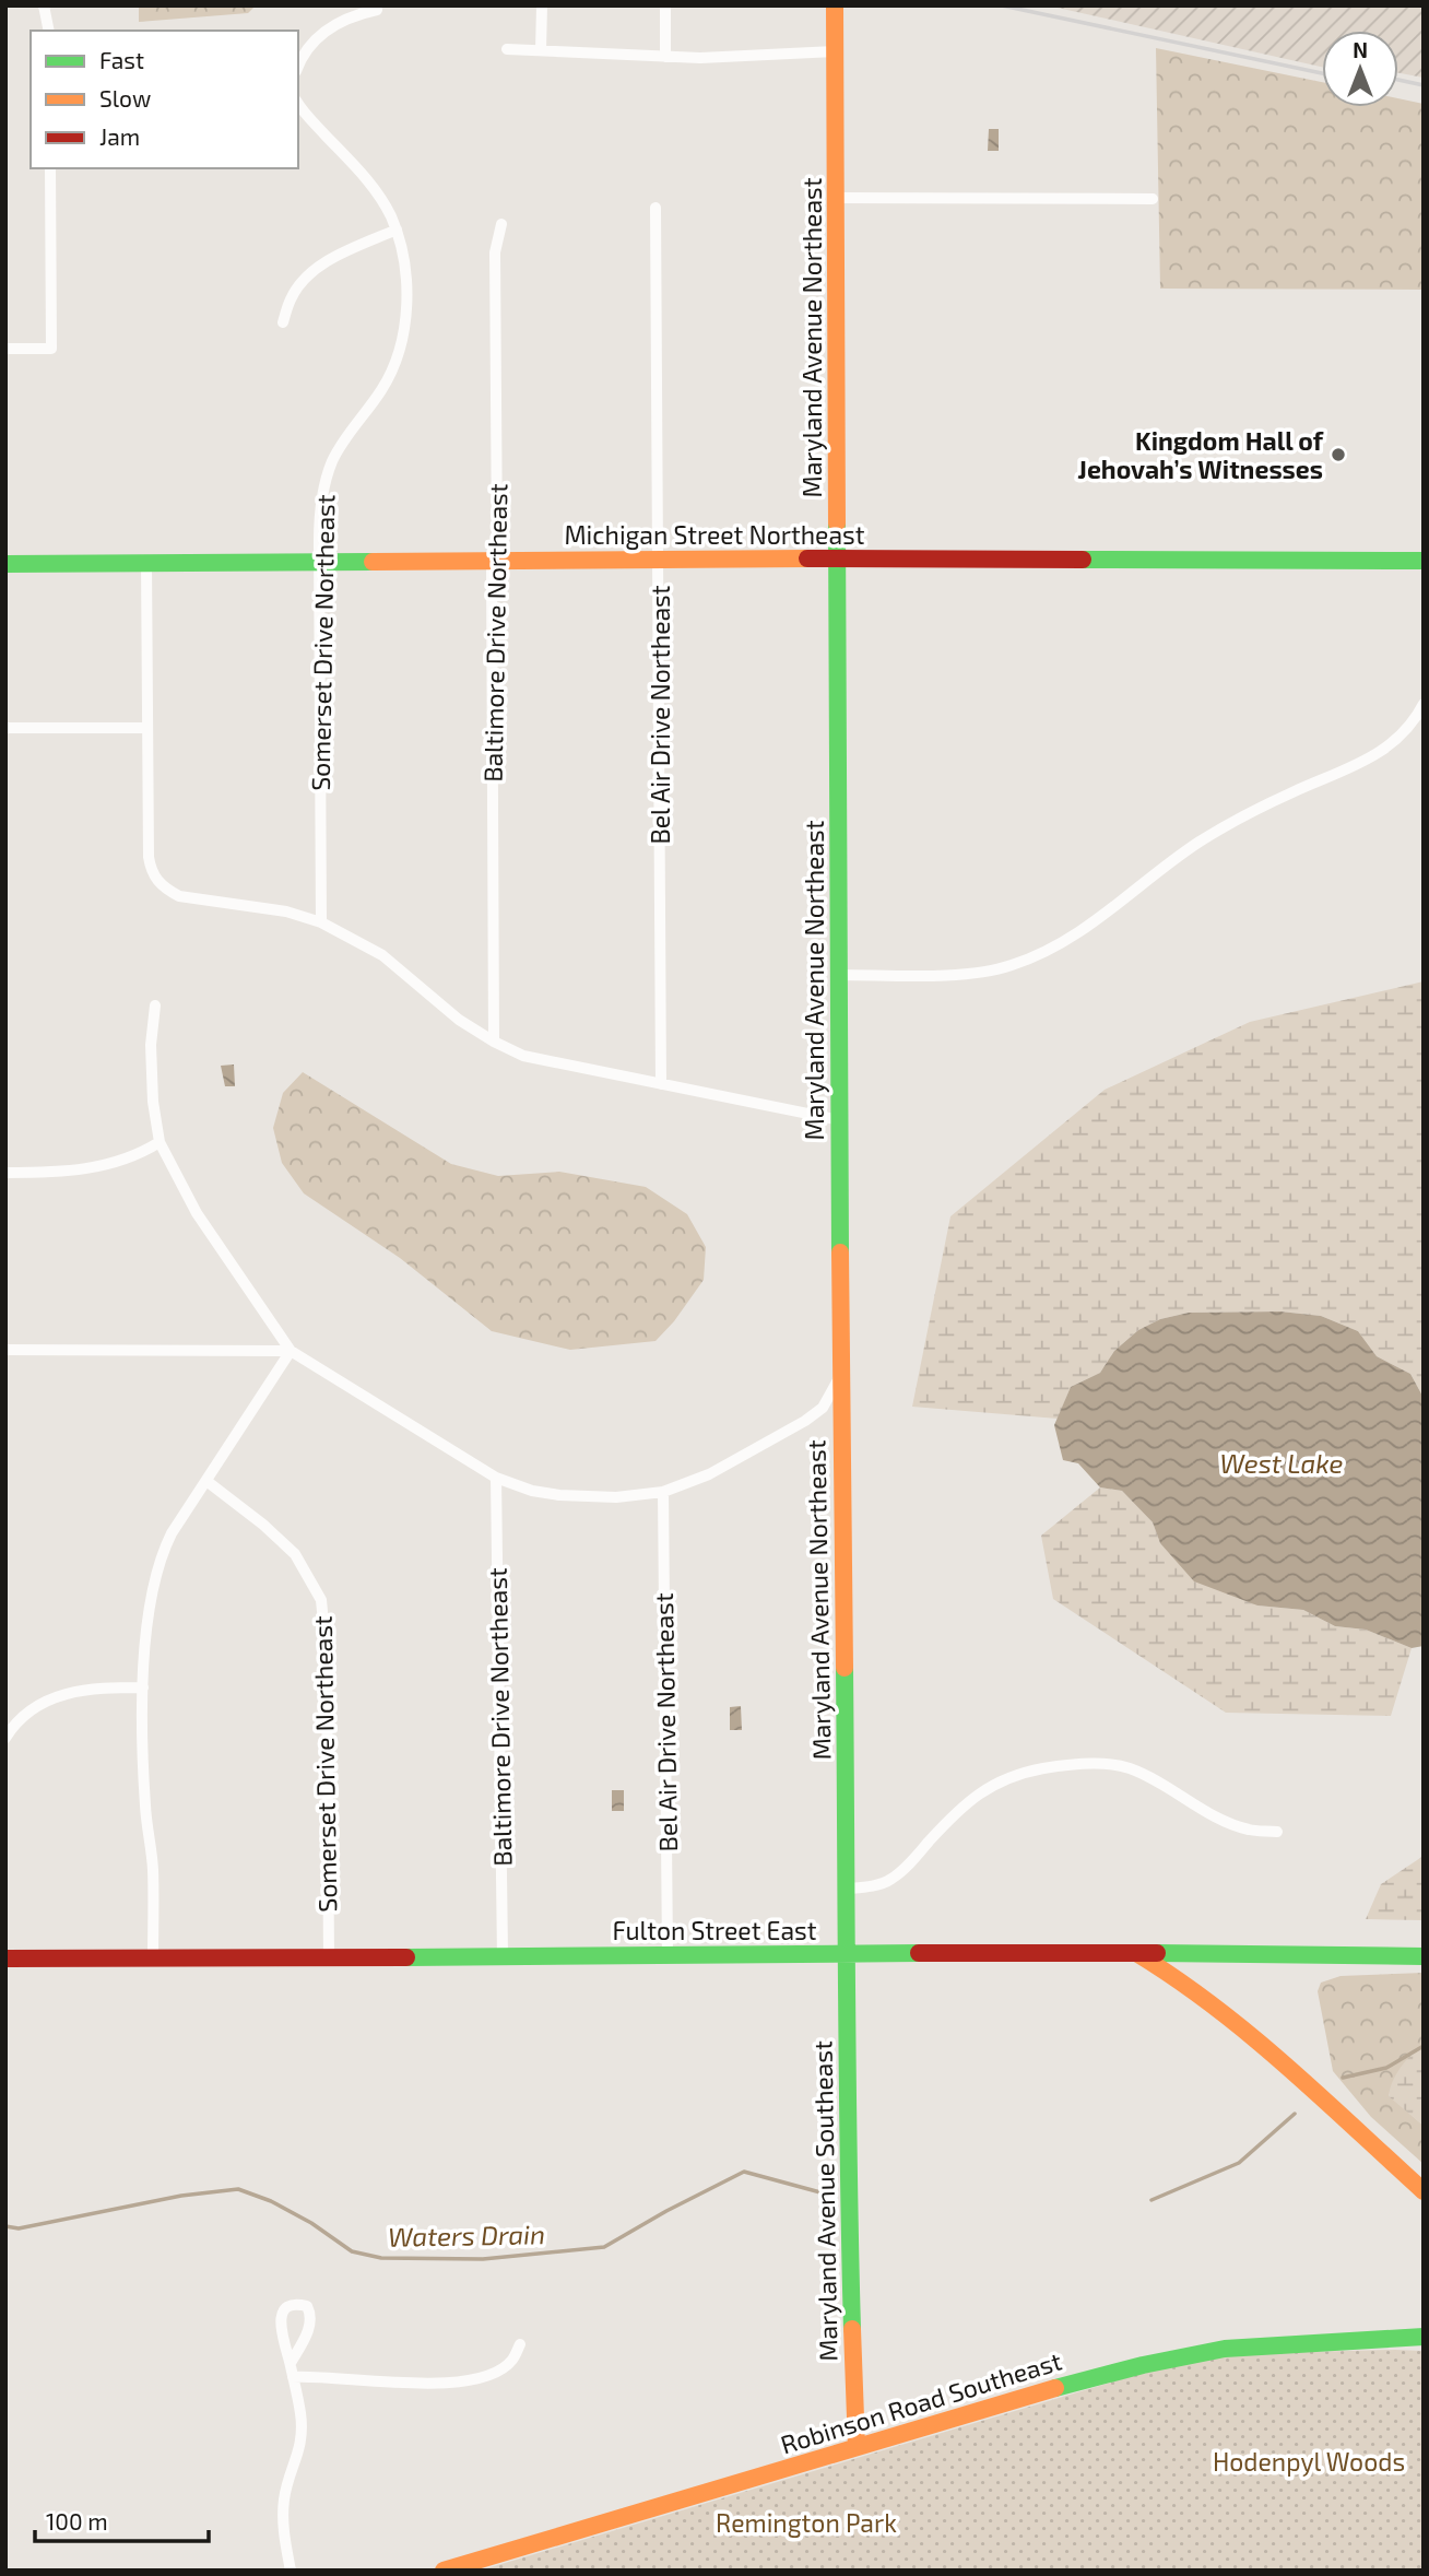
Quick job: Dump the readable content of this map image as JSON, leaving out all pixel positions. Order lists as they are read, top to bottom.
{
  "streets": {
    "main road": [
      "Maryland Avenue Northeast",
      "Michigan Street Northeast",
      "Fulton Street East",
      "Maryland Avenue Southeast",
      "Robinson Road Southeast"
    ],
    "street": ["Baltimore Drive Northeast", "Somerset Drive Northeast", "Bel Air Drive Northeast"]
  },
  "crossings": [
    ["Maryland Avenue Northeast", "Michigan Street Northeast"],
    ["Maryland Avenue Northeast", "Fulton Street East"],
    ["Maryland Avenue Northeast", "Maryland Avenue Southeast"],
    ["Michigan Street Northeast", "Baltimore Drive Northeast"],
    ["Michigan Street Northeast", "Somerset Drive Northeast"],
    ["Michigan Street Northeast", "Bel Air Drive Northeast"],
    ["Baltimore Drive Northeast", "Fulton Street East"],
    ["Somerset Drive Northeast", "Fulton Street East"],
    ["Bel Air Drive Northeast", "Fulton Street East"],
    ["Fulton Street East", "Maryland Avenue Southeast"],
    ["Maryland Avenue Southeast", "Robinson Road Southeast"]
  ],
  "water": ["West Lake", "Waters Drain"],
  "parks": ["Hodenpyl Woods", "Remington Park"],
  "places": ["Kingdom Hall of Jehovah’s Witnesses"],
  "legend": ["Fast", "Slow", "Jam"],
  "scale_bar": "100 m",
  "north": "top"
}
